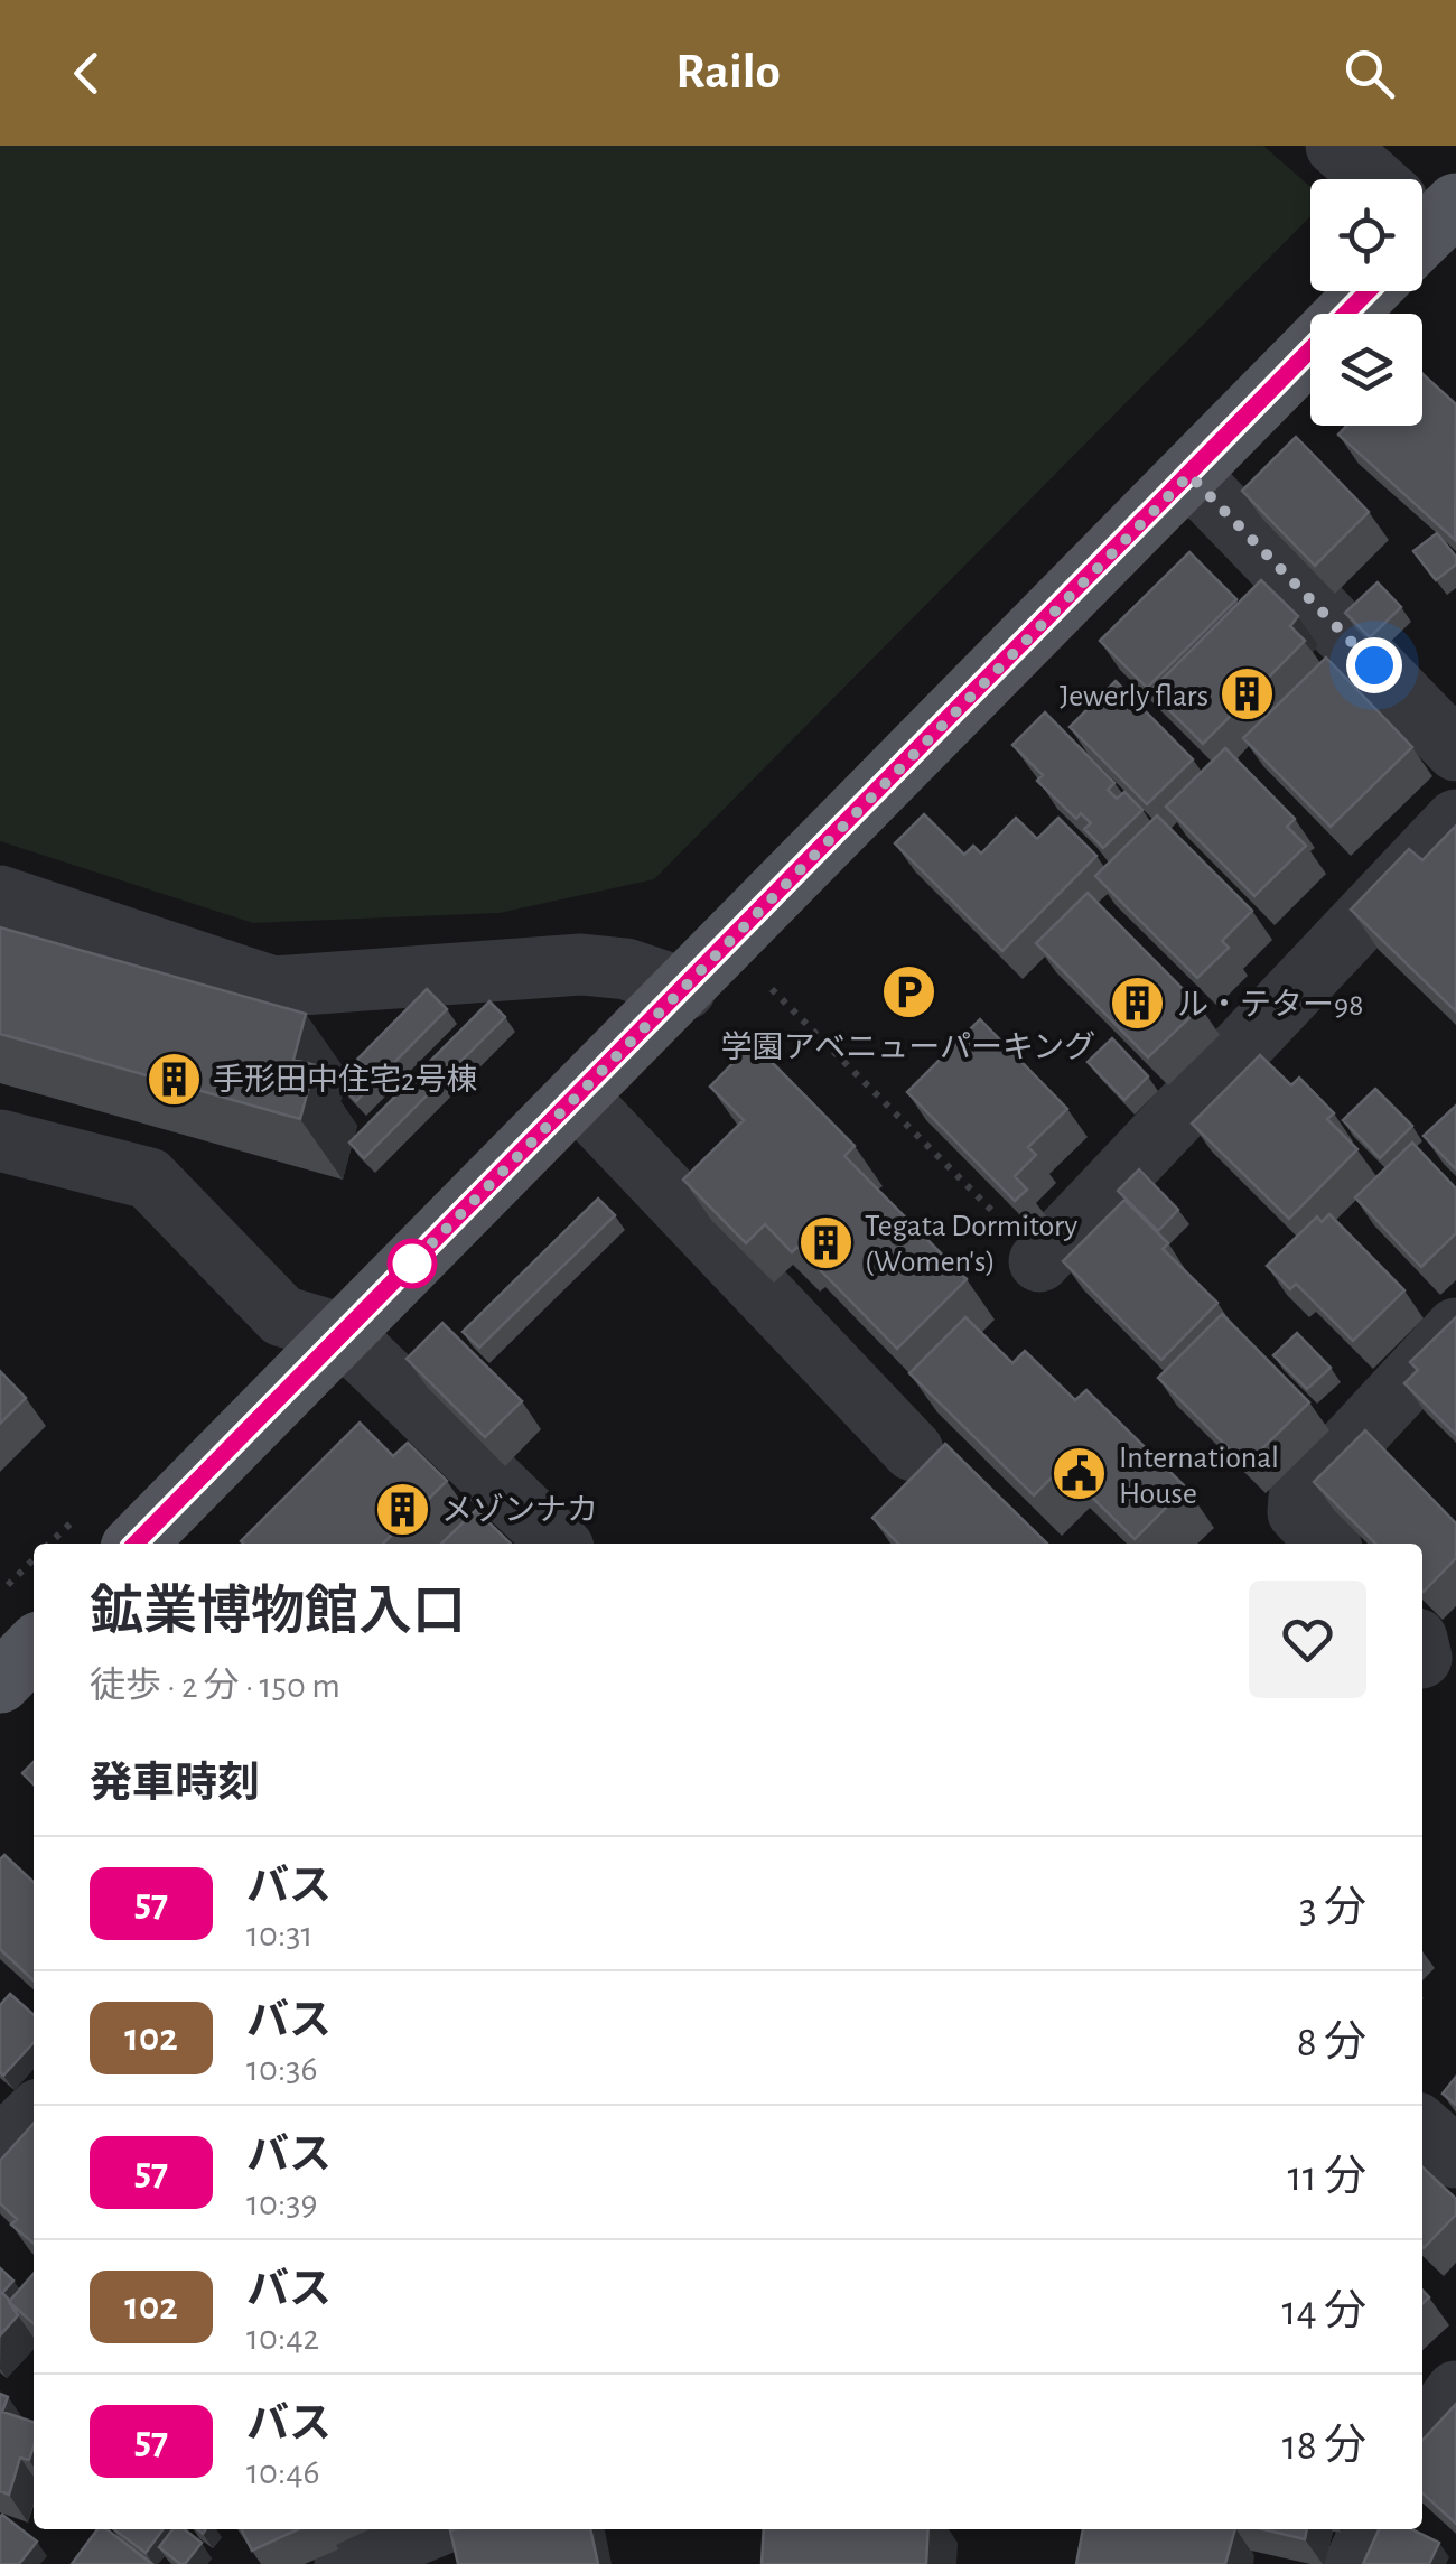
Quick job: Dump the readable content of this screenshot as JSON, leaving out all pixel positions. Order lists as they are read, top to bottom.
{
  "places": {
    "building": [
      "Jewerly flars",
      "ル・テター98",
      "手形田中住宅2号棟",
      "Tegata Dormitory (Women's)",
      "メゾンナカ"
    ],
    "parking": ["学園アベニューパーキング"],
    "public building": ["International House"]
  },
  "lines": ["bus line 57"],
  "page": {
    "header": "Railo",
    "heading": [
      ["鉱業博物館入口", "徒歩 · 2 分 · 150 m"],
      "発車時刻"
    ],
    "list": [
      {
        "mark": "57",
        "name": "バス",
        "note": "10:31",
        "value": "3 分"
      },
      {
        "mark": "102",
        "name": "バス",
        "note": "10:36",
        "value": "8 分"
      },
      {
        "mark": "57",
        "name": "バス",
        "note": "10:39",
        "value": "11 分"
      },
      {
        "mark": "102",
        "name": "バス",
        "note": "10:42",
        "value": "14 分"
      },
      {
        "mark": "57",
        "name": "バス",
        "note": "10:46",
        "value": "18 分"
      }
    ]
  }
}
